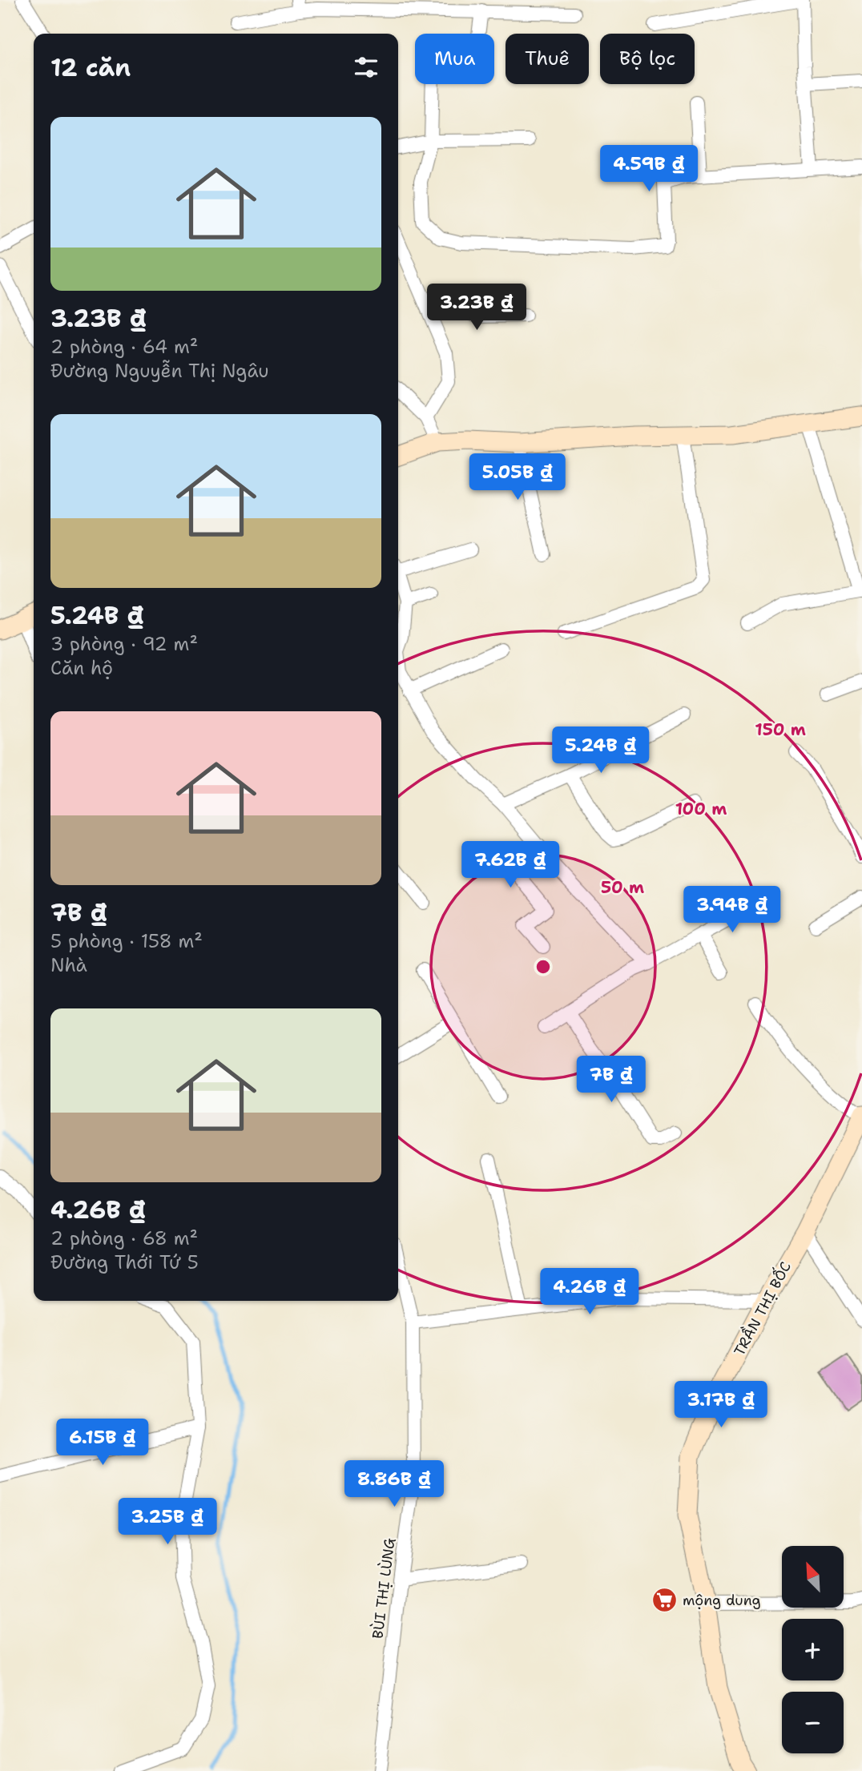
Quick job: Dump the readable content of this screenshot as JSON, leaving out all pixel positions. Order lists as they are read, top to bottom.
{
  "streets": {
    "street": ["TRẦN THỊ BỐC", "BÙI THỊ LÙNG"]
  },
  "places": {
    "supermarket": ["mộng dung"]
  },
  "north": "top left",
  "page": {
    "chip": ["Mua", "Thuê", "Bộ lọc"],
    "heading": "12 căn",
    "list": [
      {
        "name": "3.23B ₫",
        "note": "2 phòng · 64 m² · Đường Nguyễn Thị Ngâu"
      },
      {
        "name": "5.24B ₫",
        "note": "3 phòng · 92 m² · Căn hộ"
      },
      {
        "name": "7B ₫",
        "note": "5 phòng · 158 m² · Nhà"
      },
      {
        "name": "4.26B ₫",
        "note": "2 phòng · 68 m² · Đường Thới Tứ 5"
      }
    ],
    "price": [
      "4.59B ₫",
      "3.23B ₫",
      "5.05B ₫",
      "5.24B ₫",
      "7.62B ₫",
      "3.94B ₫",
      "7B ₫",
      "4.26B ₫",
      "3.17B ₫",
      "6.15B ₫",
      "8.86B ₫",
      "3.25B ₫"
    ],
    "map_buttons": ["+", "−"]
  },
  "rings": ["150 m", "100 m", "50 m"]
}
